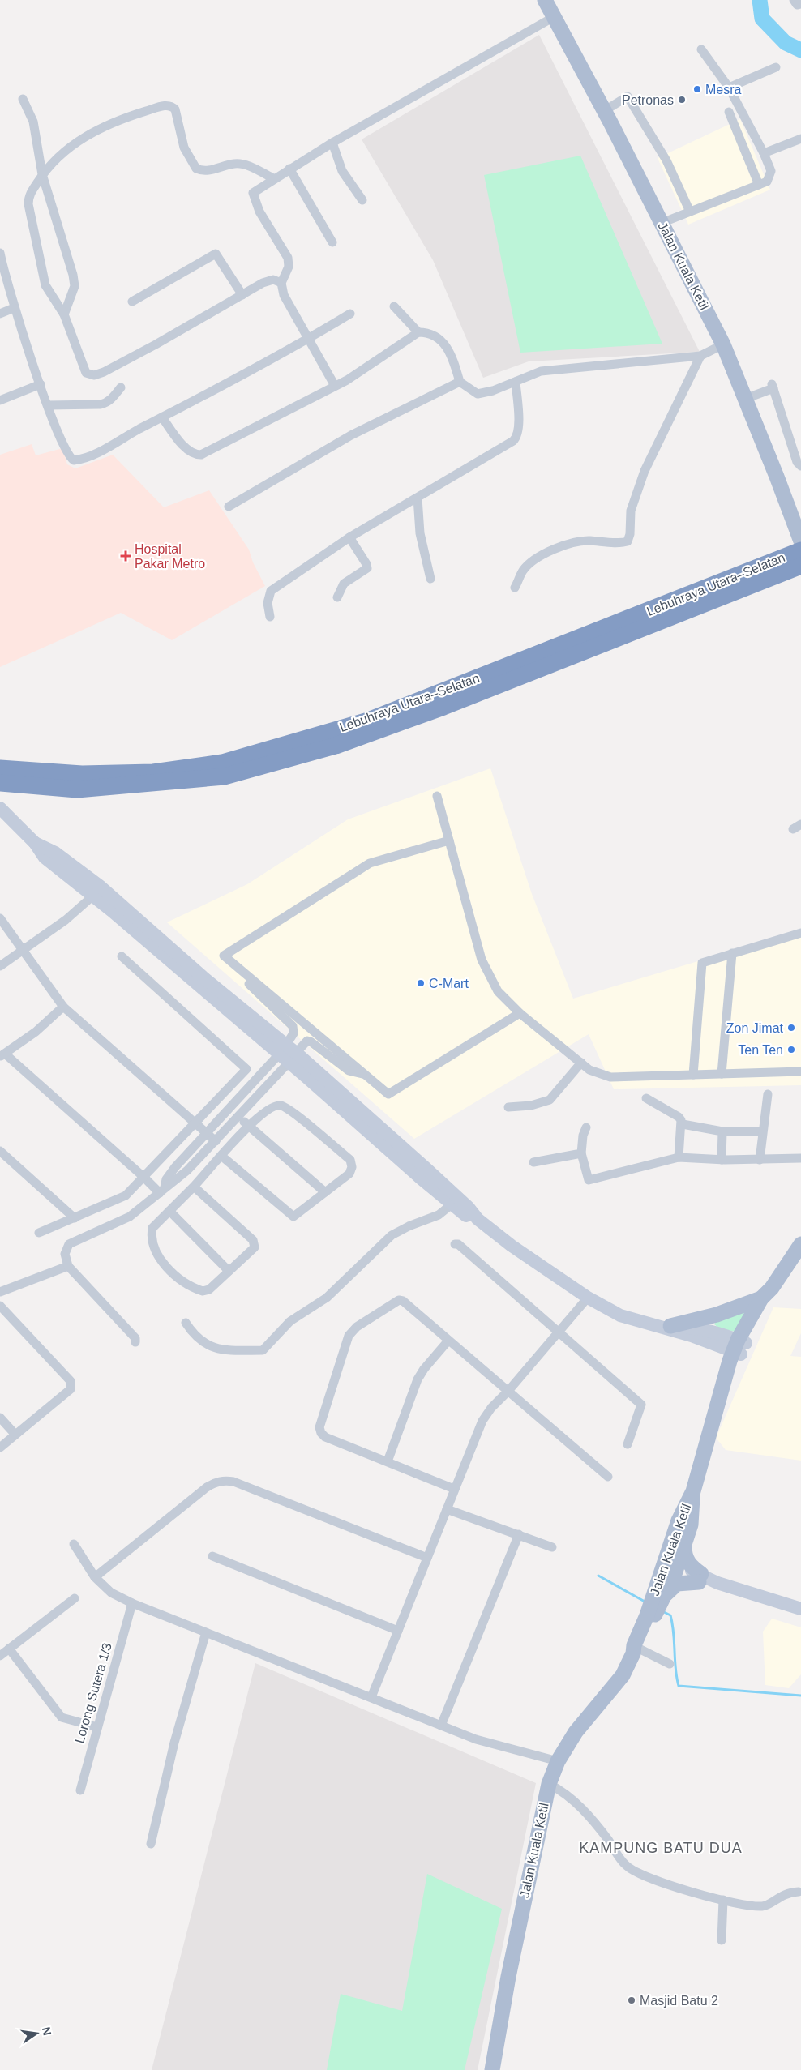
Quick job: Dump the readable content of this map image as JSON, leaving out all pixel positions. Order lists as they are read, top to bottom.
{
  "streets": {
    "highway": ["Lebuhraya Utara–Selatan"],
    "main road": ["Jalan Kuala Ketil"],
    "street": ["Lorong Sutera 1/3"]
  },
  "districts": ["KAMPUNG BATU DUA"],
  "places": {
    "other": [
      "Mesra",
      "Petronas",
      "C-Mart",
      "Zon Jimat",
      "Ten Ten",
      "Masjid Batu 2"
    ],
    "health": ["Hospital Pakar Metro"]
  },
  "north": "right"
}
